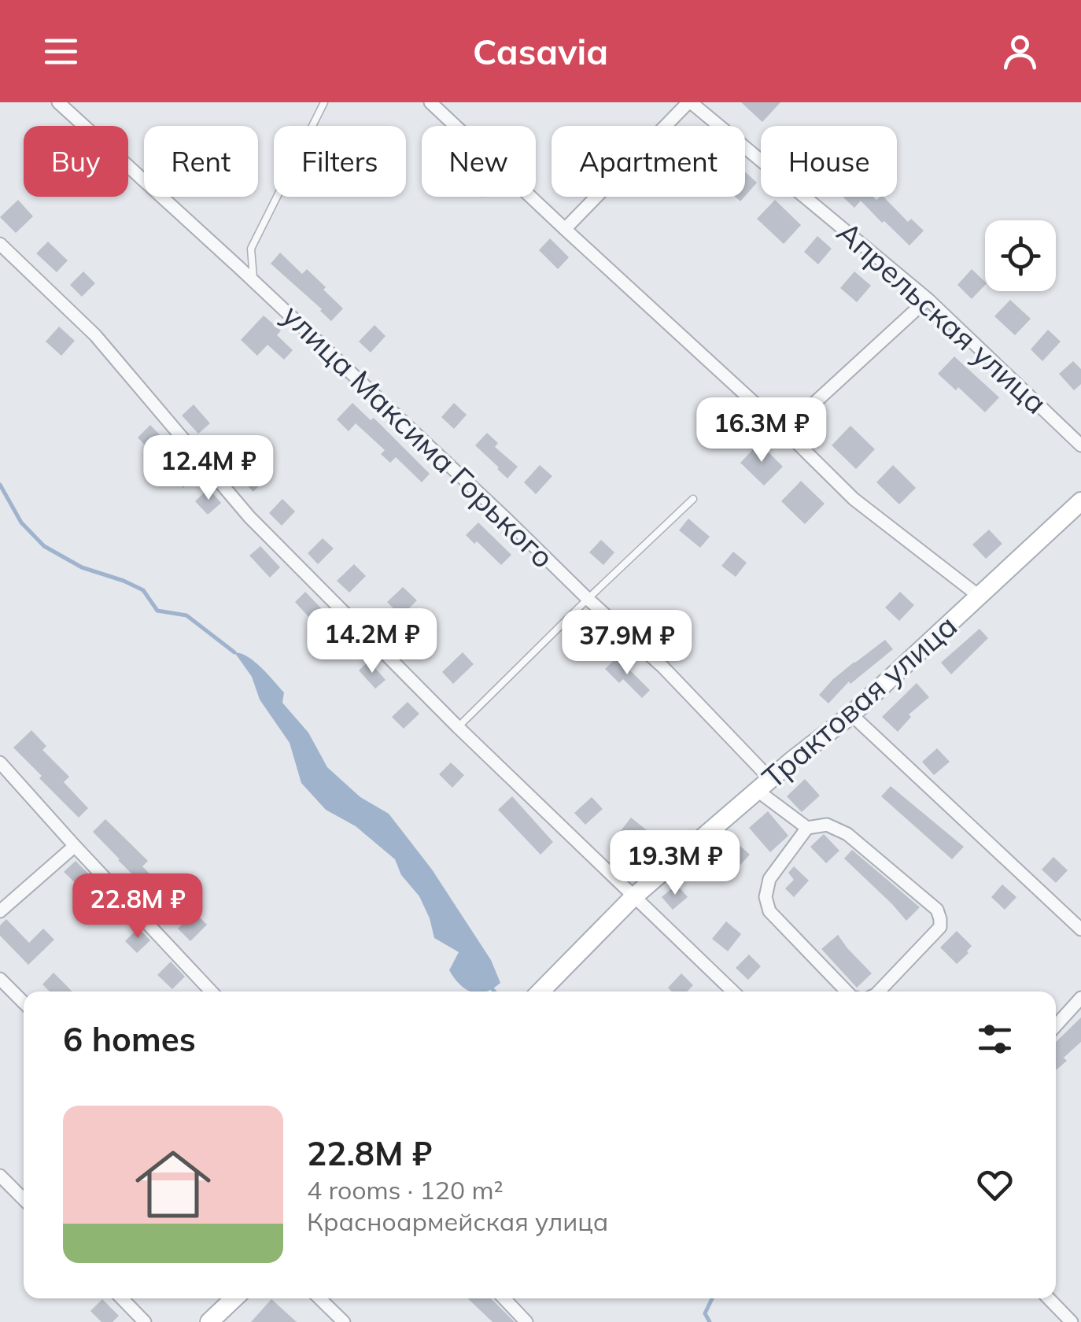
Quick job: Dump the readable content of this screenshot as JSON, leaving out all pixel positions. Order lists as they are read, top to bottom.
{
  "streets": {
    "street": ["Апрельская улица", "улица Максима Горького", "Трактовая улица"]
  },
  "crossings": [
    ["улица Максима Горького", "Трактовая улица"]
  ],
  "page": {
    "header": "Casavia",
    "chip": [
      "Buy",
      "Rent",
      "Filters",
      "New",
      "Apartment",
      "House"
    ],
    "price": [
      "16.3M ₽",
      "12.4M ₽",
      "14.2M ₽",
      "37.9M ₽",
      "19.3M ₽",
      "22.8M ₽"
    ],
    "heading": "6 homes",
    "list": [
      {
        "name": "22.8M ₽",
        "note": "4 rooms · 120 m² · Красноармейская улица"
      }
    ]
  }
}
